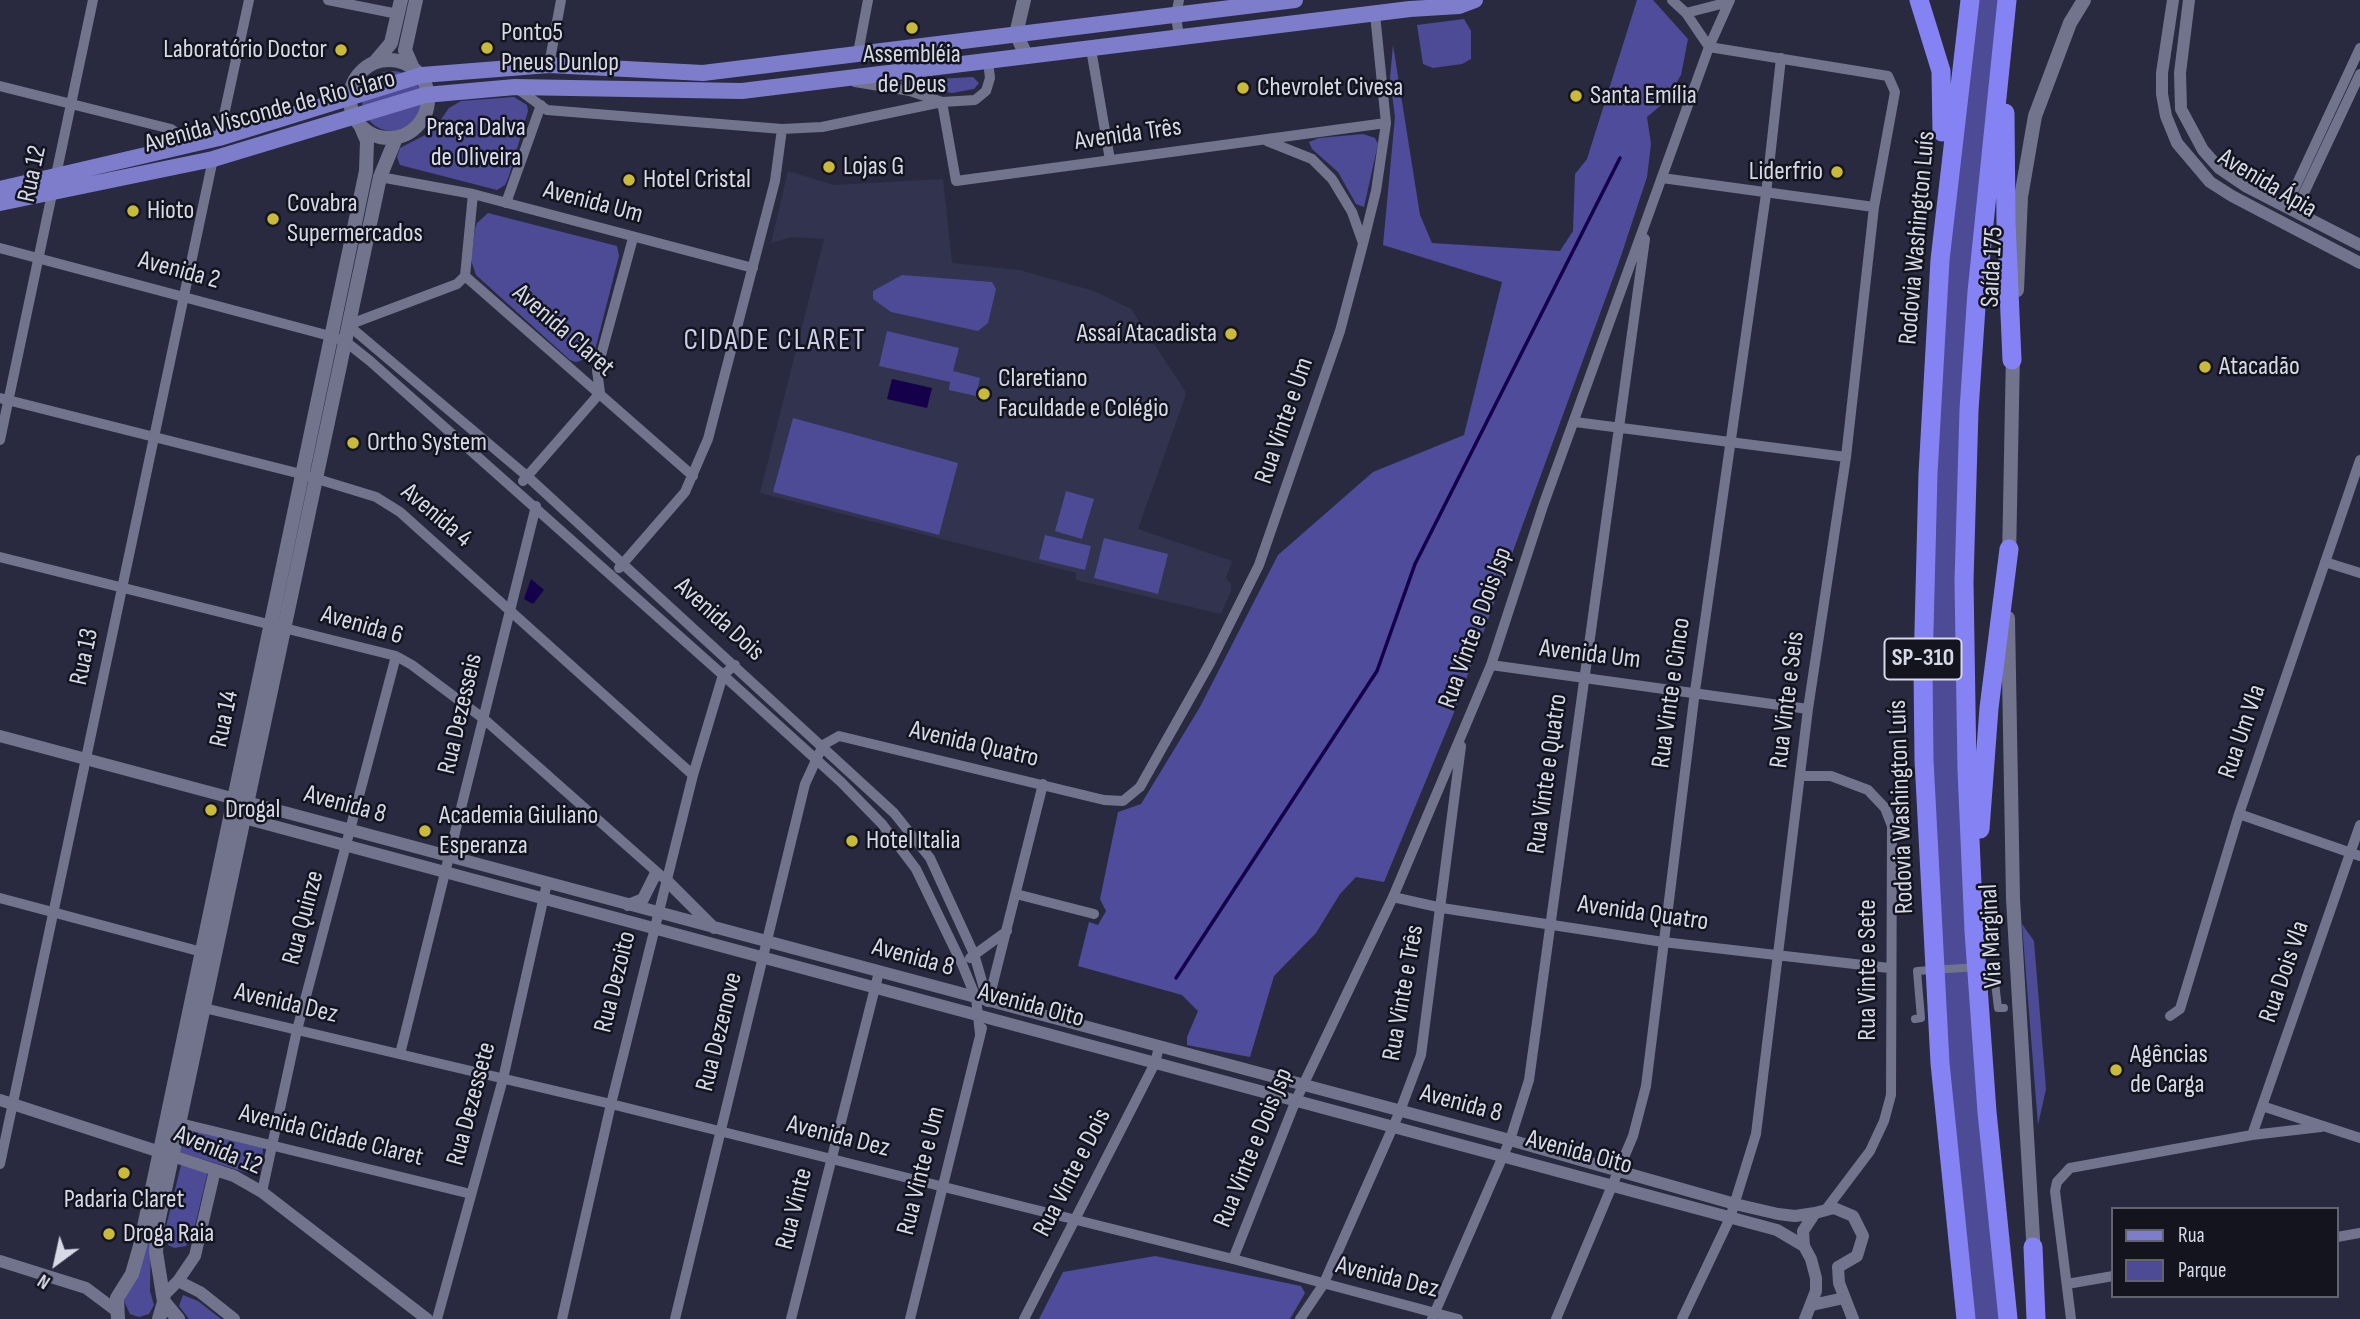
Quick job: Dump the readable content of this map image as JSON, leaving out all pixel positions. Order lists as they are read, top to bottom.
{
  "streets": {
    "highway": ["Rodovia Washington Luís", "SP-310"],
    "main road": [
      "Avenida Visconde de Rio Claro",
      "Saída 175",
      "Rua 14",
      "Via Marginal"
    ],
    "street": [
      "Avenida Três",
      "Rua 12",
      "Avenida Ápia",
      "Avenida Um",
      "Avenida 2",
      "Avenida Claret",
      "Rua Vinte e Um",
      "Avenida 4",
      "Avenida Dois",
      "Avenida 6",
      "Rua Vinte e Dois Jsp",
      "Rua 13",
      "Rua Vinte e Cinco",
      "Rua Vinte e Seis",
      "Rua Dezesseis",
      "Rua Um Vla",
      "Avenida Quatro",
      "Rua Vinte e Quatro",
      "Avenida 8",
      "Rua Quinze",
      "Rua Vinte e Sete",
      "Rua Dois Vla",
      "Rua Dezoito",
      "Rua Vinte e Três",
      "Avenida Dez",
      "Avenida Oito",
      "Rua Dezenove",
      "Rua Dezessete",
      "Avenida Cidade Claret",
      "Avenida 12",
      "Rua Vinte e Dois",
      "Rua Vinte"
    ]
  },
  "crossings": [
    ["Avenida Visconde de Rio Claro", "Rua 12"],
    ["Avenida Visconde de Rio Claro", "Rua Vinte e Um"],
    ["Avenida Visconde de Rio Claro", "Rua 13"],
    ["Avenida Visconde de Rio Claro", "Rua 14"],
    ["Avenida Três", "Rua Vinte e Um"],
    ["Rua 12", "Avenida 2"],
    ["Rua 12", "Avenida 4"],
    ["Avenida Um", "Rua Vinte e Dois Jsp"],
    ["Avenida Um", "Rua Vinte e Cinco"],
    ["Avenida Um", "Rua Vinte e Seis"],
    ["Avenida Um", "Rua 14"],
    ["Avenida Um", "Rua Vinte e Quatro"],
    ["Saída 175", "Via Marginal"],
    ["Avenida 2", "Avenida Dois"],
    ["Avenida 2", "Rua 13"],
    ["Avenida 2", "Rua 14"],
    ["Rua Vinte e Um", "Avenida Dois"],
    ["Rua Vinte e Um", "Avenida Quatro"],
    ["Rua Vinte e Um", "Avenida 8"],
    ["Rua Vinte e Um", "Avenida Dez"],
    ["Rua Vinte e Um", "Avenida Oito"],
    ["Avenida 4", "Rua 13"],
    ["Avenida 4", "Rua Dezesseis"],
    ["Avenida 4", "Rua 14"],
    ["Avenida 4", "Rua Dezoito"],
    ["Avenida Dois", "Rua Dezesseis"],
    ["Avenida Dois", "Rua 14"],
    ["Avenida Dois", "Avenida Quatro"],
    ["Avenida Dois", "Avenida 8"],
    ["Avenida Dois", "Rua Dezoito"],
    ["Avenida Dois", "Rua Dezenove"],
    ["Avenida 6", "Rua 13"],
    ["Avenida 6", "Rua Dezesseis"],
    ["Avenida 6", "Rua 14"],
    ["Avenida 6", "Rua Quinze"],
    ["Avenida 6", "Rua Dezoito"],
    ["Rua Vinte e Dois Jsp", "Avenida Quatro"],
    ["Rua Vinte e Dois Jsp", "Rua Vinte e Quatro"],
    ["Rua Vinte e Dois Jsp", "Avenida 8"],
    ["Rua Vinte e Dois Jsp", "Rua Vinte e Três"],
    ["Rua Vinte e Dois Jsp", "Avenida Dez"],
    ["Rua Vinte e Dois Jsp", "Avenida Oito"],
    ["Rua 13", "Avenida 8"],
    ["Rua 13", "Avenida 12"],
    ["Rua Vinte e Cinco", "Rua Vinte e Seis"],
    ["Rua Vinte e Cinco", "Avenida Quatro"],
    ["Rua Vinte e Cinco", "Avenida 8"],
    ["Rua Vinte e Cinco", "Avenida Oito"],
    ["Rua Vinte e Seis", "Avenida Quatro"],
    ["Rua Vinte e Seis", "Avenida 8"],
    ["Rua Vinte e Seis", "Rua Vinte e Sete"],
    ["Rua Vinte e Seis", "Avenida Oito"],
    ["Rua Dezesseis", "Avenida 8"],
    ["Rua Dezesseis", "Avenida Dez"],
    ["Rua Dezesseis", "Avenida Oito"],
    ["Rua 14", "Avenida 8"],
    ["Rua 14", "Avenida Dez"],
    ["Rua 14", "Avenida Oito"],
    ["Rua 14", "Avenida Cidade Claret"],
    ["Rua 14", "Avenida 12"],
    ["Avenida Quatro", "Rua Vinte e Quatro"],
    ["Avenida Quatro", "Rua Vinte e Sete"],
    ["Avenida Quatro", "Rua Vinte e Três"],
    ["Avenida Quatro", "Rua Dezenove"],
    ["Rua Vinte e Quatro", "Avenida 8"],
    ["Rua Vinte e Quatro", "Avenida Dez"],
    ["Rua Vinte e Quatro", "Avenida Oito"],
    ["Avenida 8", "Rua Quinze"],
    ["Avenida 8", "Rua Vinte e Sete"],
    ["Avenida 8", "Rua Dezoito"],
    ["Avenida 8", "Rua Vinte e Três"],
    ["Avenida 8", "Rua Dezenove"],
    ["Avenida 8", "Rua Dezessete"],
    ["Avenida 8", "Rua Vinte e Dois"],
    ["Avenida 8", "Rua Vinte"],
    ["Rua Quinze", "Avenida Dez"],
    ["Rua Quinze", "Avenida Oito"],
    ["Rua Quinze", "Avenida Cidade Claret"],
    ["Rua Quinze", "Avenida 12"],
    ["Rua Dezoito", "Avenida Dez"],
    ["Rua Dezoito", "Avenida Oito"],
    ["Rua Vinte e Três", "Avenida Dez"],
    ["Rua Vinte e Três", "Avenida Oito"],
    ["Avenida Dez", "Rua Dezenove"],
    ["Avenida Dez", "Rua Dezessete"],
    ["Avenida Dez", "Rua Vinte e Dois"],
    ["Avenida Dez", "Rua Vinte"],
    ["Avenida Oito", "Rua Dezenove"],
    ["Avenida Oito", "Rua Dezessete"],
    ["Avenida Oito", "Rua Vinte e Dois"],
    ["Avenida Oito", "Rua Vinte"],
    ["Rua Dezessete", "Avenida Cidade Claret"]
  ],
  "districts": ["CIDADE CLARET"],
  "parks": ["Praça Dalva de Oliveira"],
  "places": [
    "Assembléia de Deus",
    "Ponto5 Pneus Dunlop",
    "Laboratório Doctor",
    "Chevrolet Civesa",
    "Santa Emília",
    "Lojas G",
    "Liderfrio",
    "Hotel Cristal",
    "Hioto",
    "Covabra Supermercados",
    "Assaí Atacadista",
    "Atacadão",
    "Claretiano Faculdade e Colégio",
    "Ortho System",
    "Drogal",
    "Academia Giuliano Esperanza",
    "Hotel Italia",
    "Agências de Carga",
    "Padaria Claret",
    "Droga Raia"
  ],
  "legend": ["Rua", "Parque"],
  "north": "bottom left"
}
